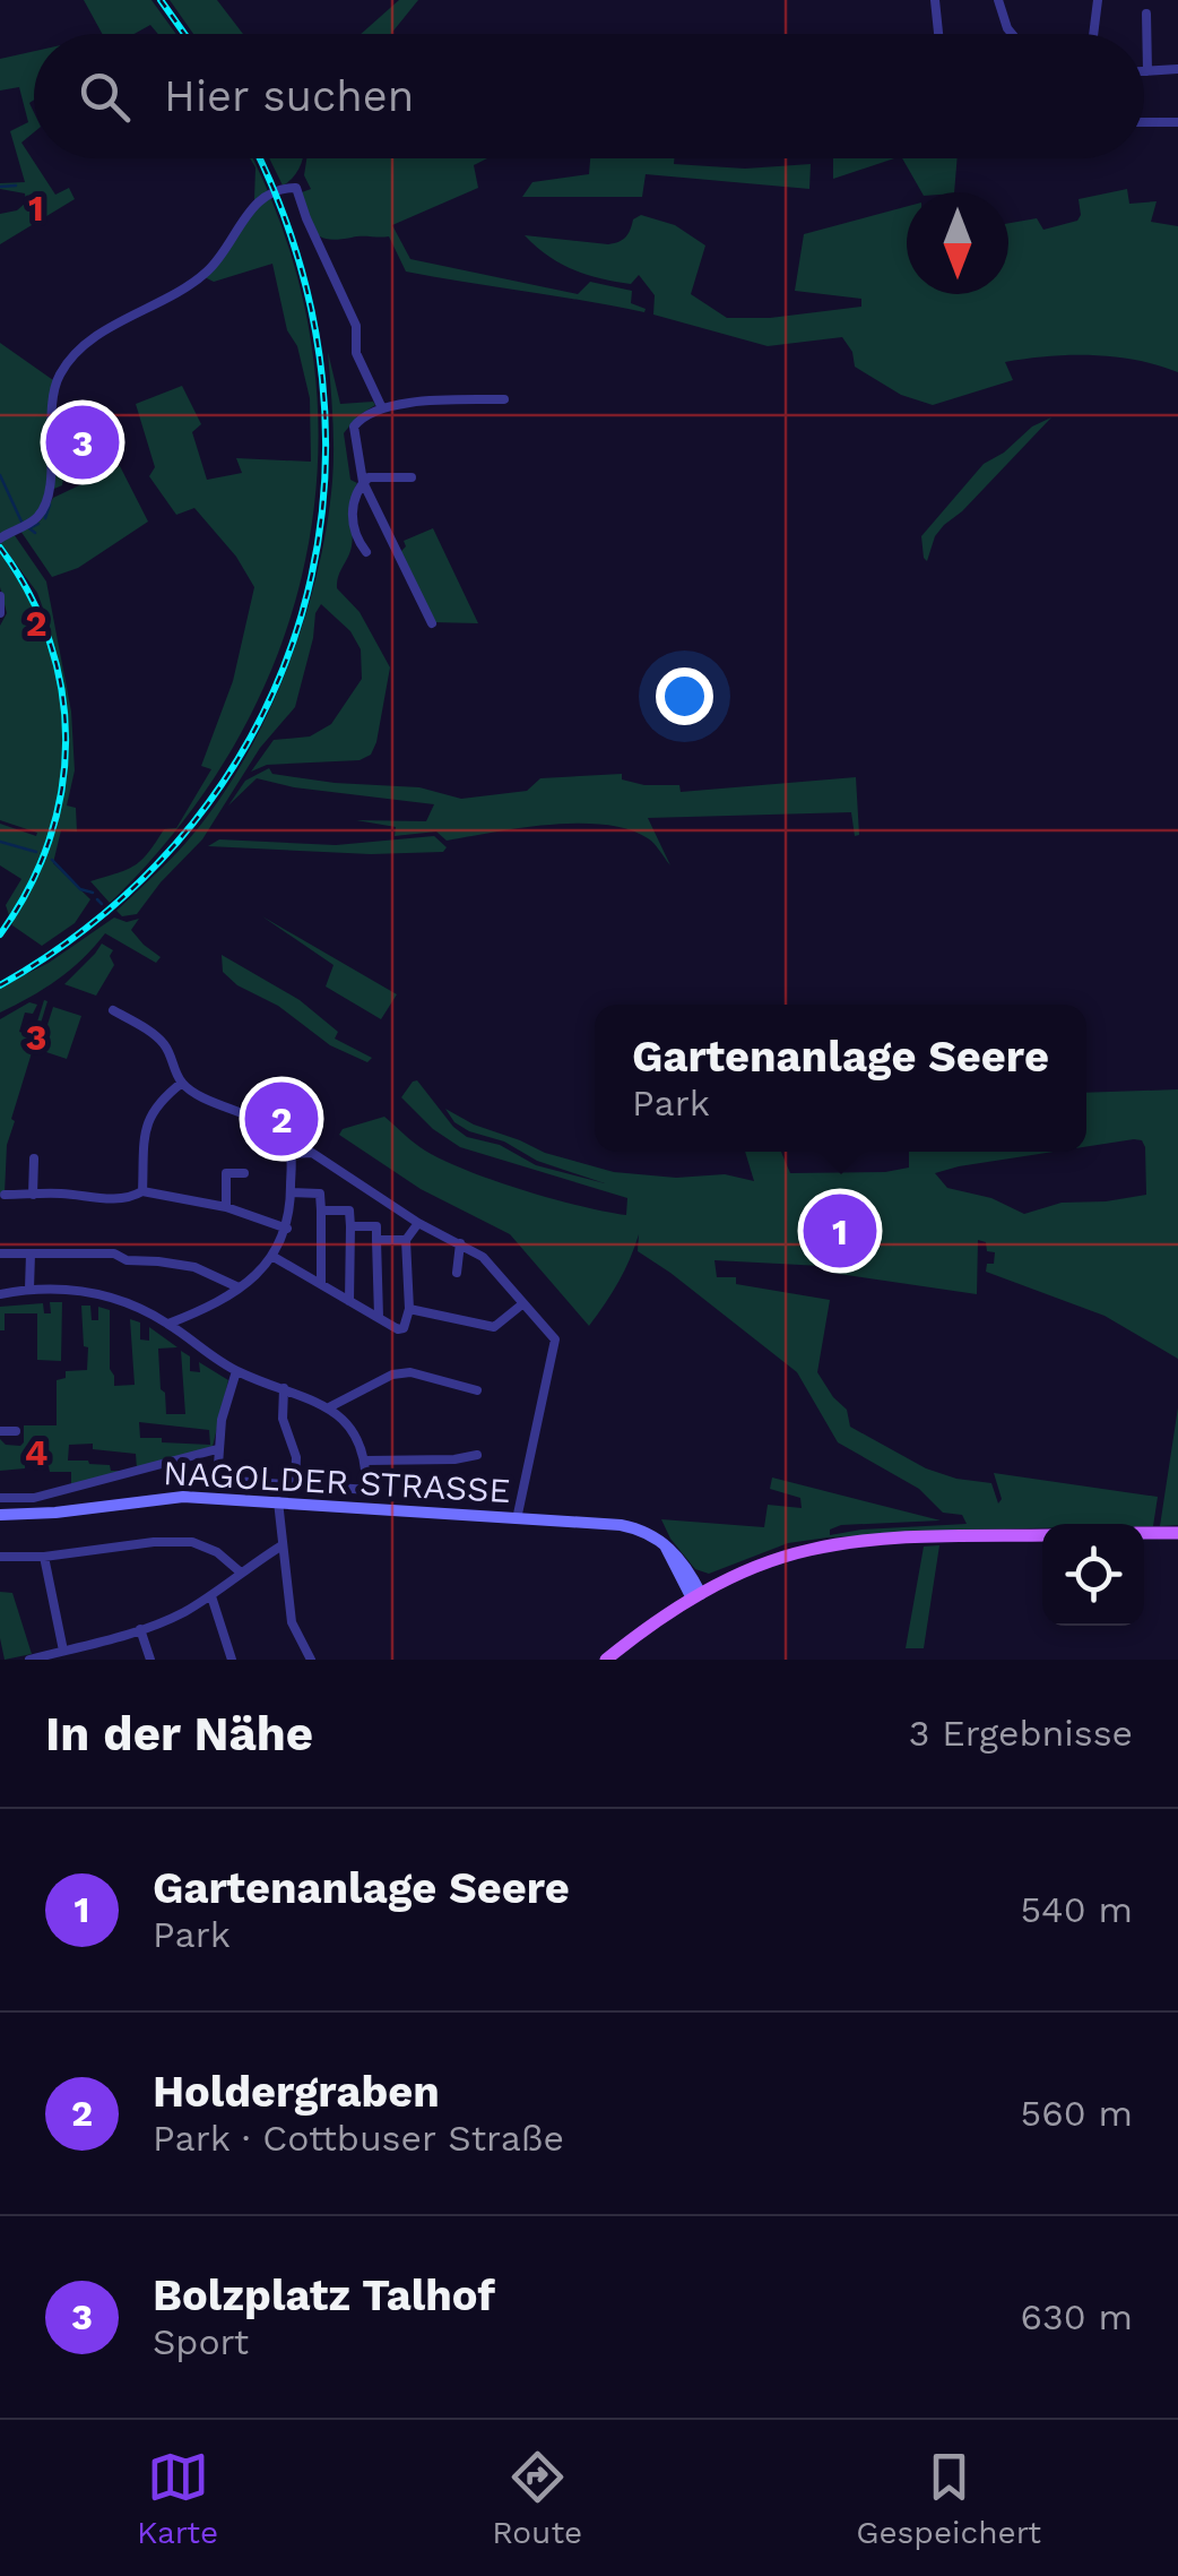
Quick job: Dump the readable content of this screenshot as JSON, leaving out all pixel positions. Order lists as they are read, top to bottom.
{
  "streets": {
    "main road": ["NAGOLDER STRASSE"]
  },
  "north": "bottom",
  "page": {
    "search": "Hier suchen",
    "pins": ["3", "2", "1"],
    "popup": ["Gartenanlage Seere", "Park"],
    "heading": ["In der Nähe", "3 Ergebnisse"],
    "list": [
      {
        "mark": "1",
        "name": "Gartenanlage Seere",
        "note": "Park",
        "value": "540 m"
      },
      {
        "mark": "2",
        "name": "Holdergraben",
        "note": "Park · Cottbuser Straße",
        "value": "560 m"
      },
      {
        "mark": "3",
        "name": "Bolzplatz Talhof",
        "note": "Sport",
        "value": "630 m"
      }
    ],
    "nav": ["Karte", "Route", "Gespeichert"]
  },
  "grid": {
    "rows": [
      "1",
      "2",
      "3",
      "4"
    ]
  }
}
